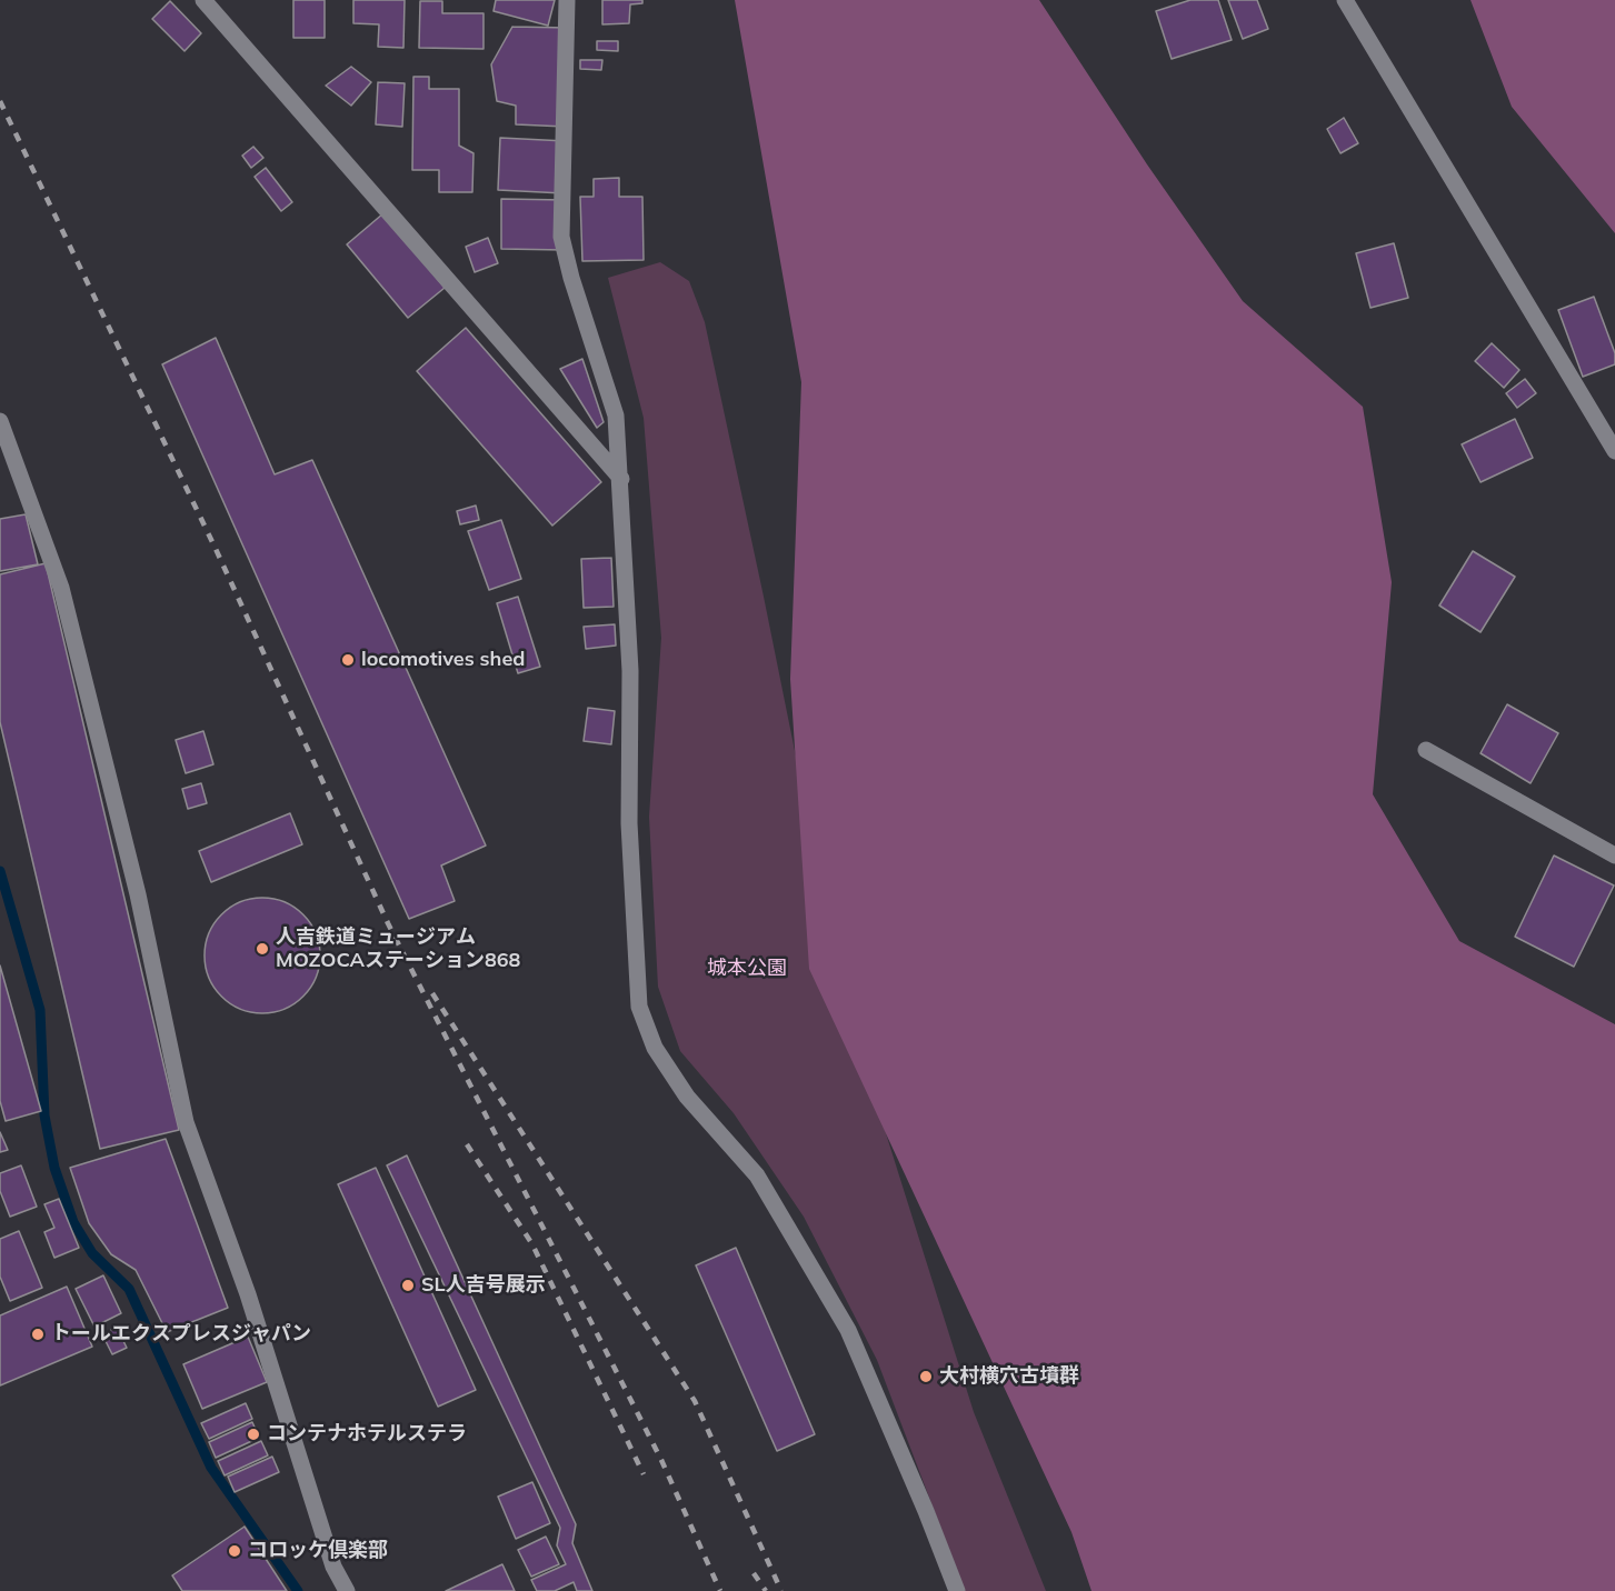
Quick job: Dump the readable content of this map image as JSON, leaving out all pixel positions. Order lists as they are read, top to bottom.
{
  "parks": ["城本公園"],
  "places": [
    "locomotives shed",
    "人吉鉄道ミュージアム MOZOCAステーション868",
    "SL人吉号展示",
    "トールエクスプレスジャパン",
    "大村横穴古墳群",
    "コンテナホテルステラ",
    "コロッケ倶楽部"
  ]
}
